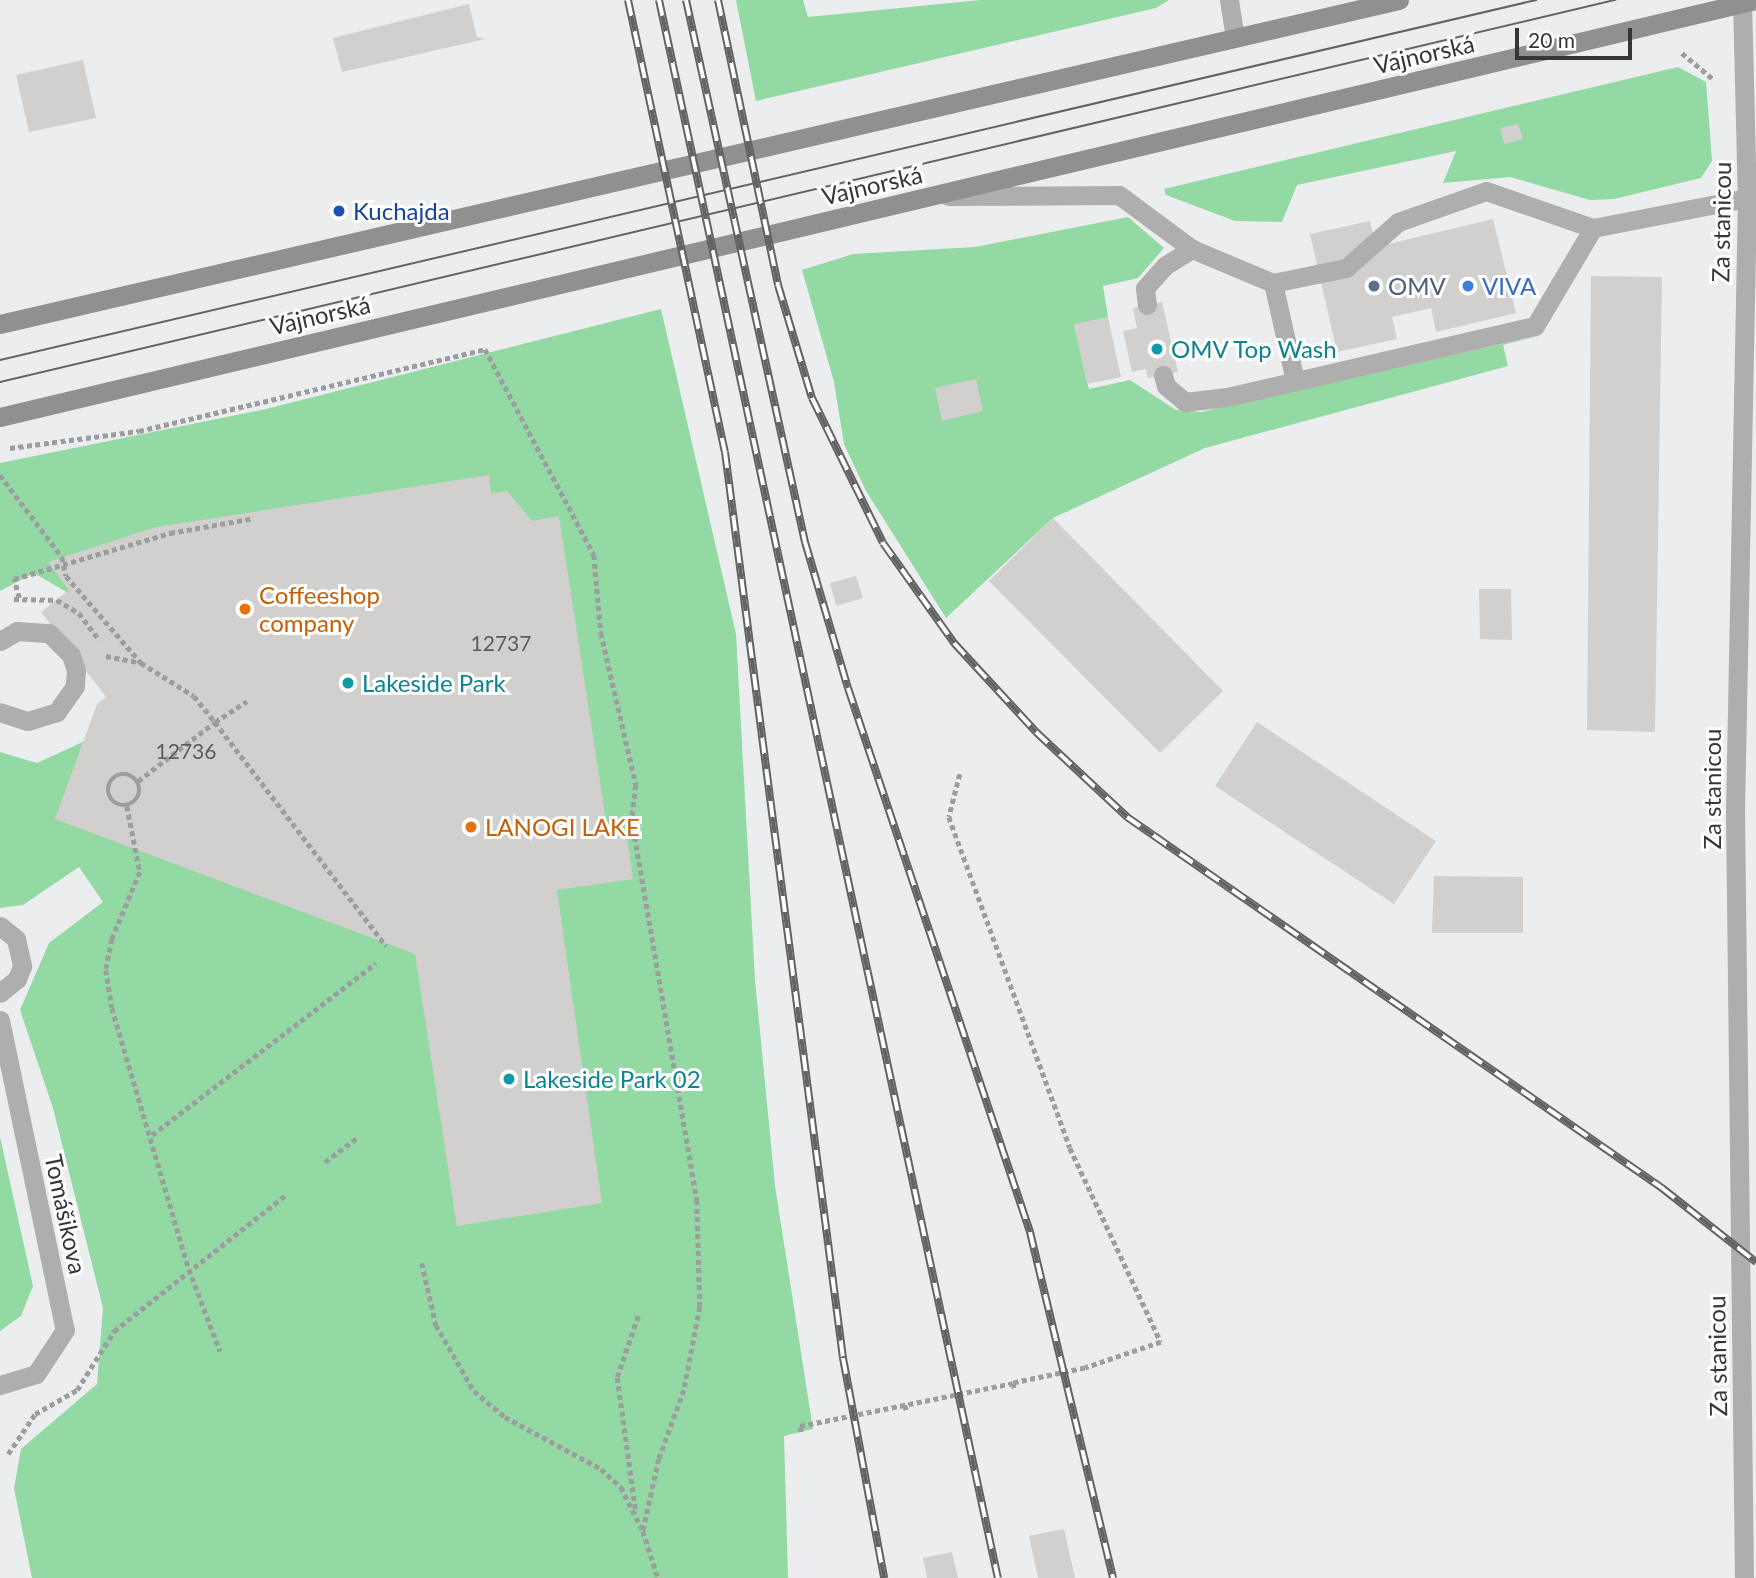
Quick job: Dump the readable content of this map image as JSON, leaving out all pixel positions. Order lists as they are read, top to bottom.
{
  "streets": {
    "main road": ["Vajnorská"],
    "street": ["Za stanicou", "Tomášikova"]
  },
  "crossings": [
    ["Vajnorská", "Za stanicou"]
  ],
  "places": [
    "Kuchajda",
    "OMV",
    "VIVA",
    "OMV Top Wash",
    "Coffeeshop company",
    "Lakeside Park",
    "LANOGI LAKE",
    "Lakeside Park 02"
  ],
  "house_numbers": ["12737", "12736"],
  "scale_bar": "20 m"
}
